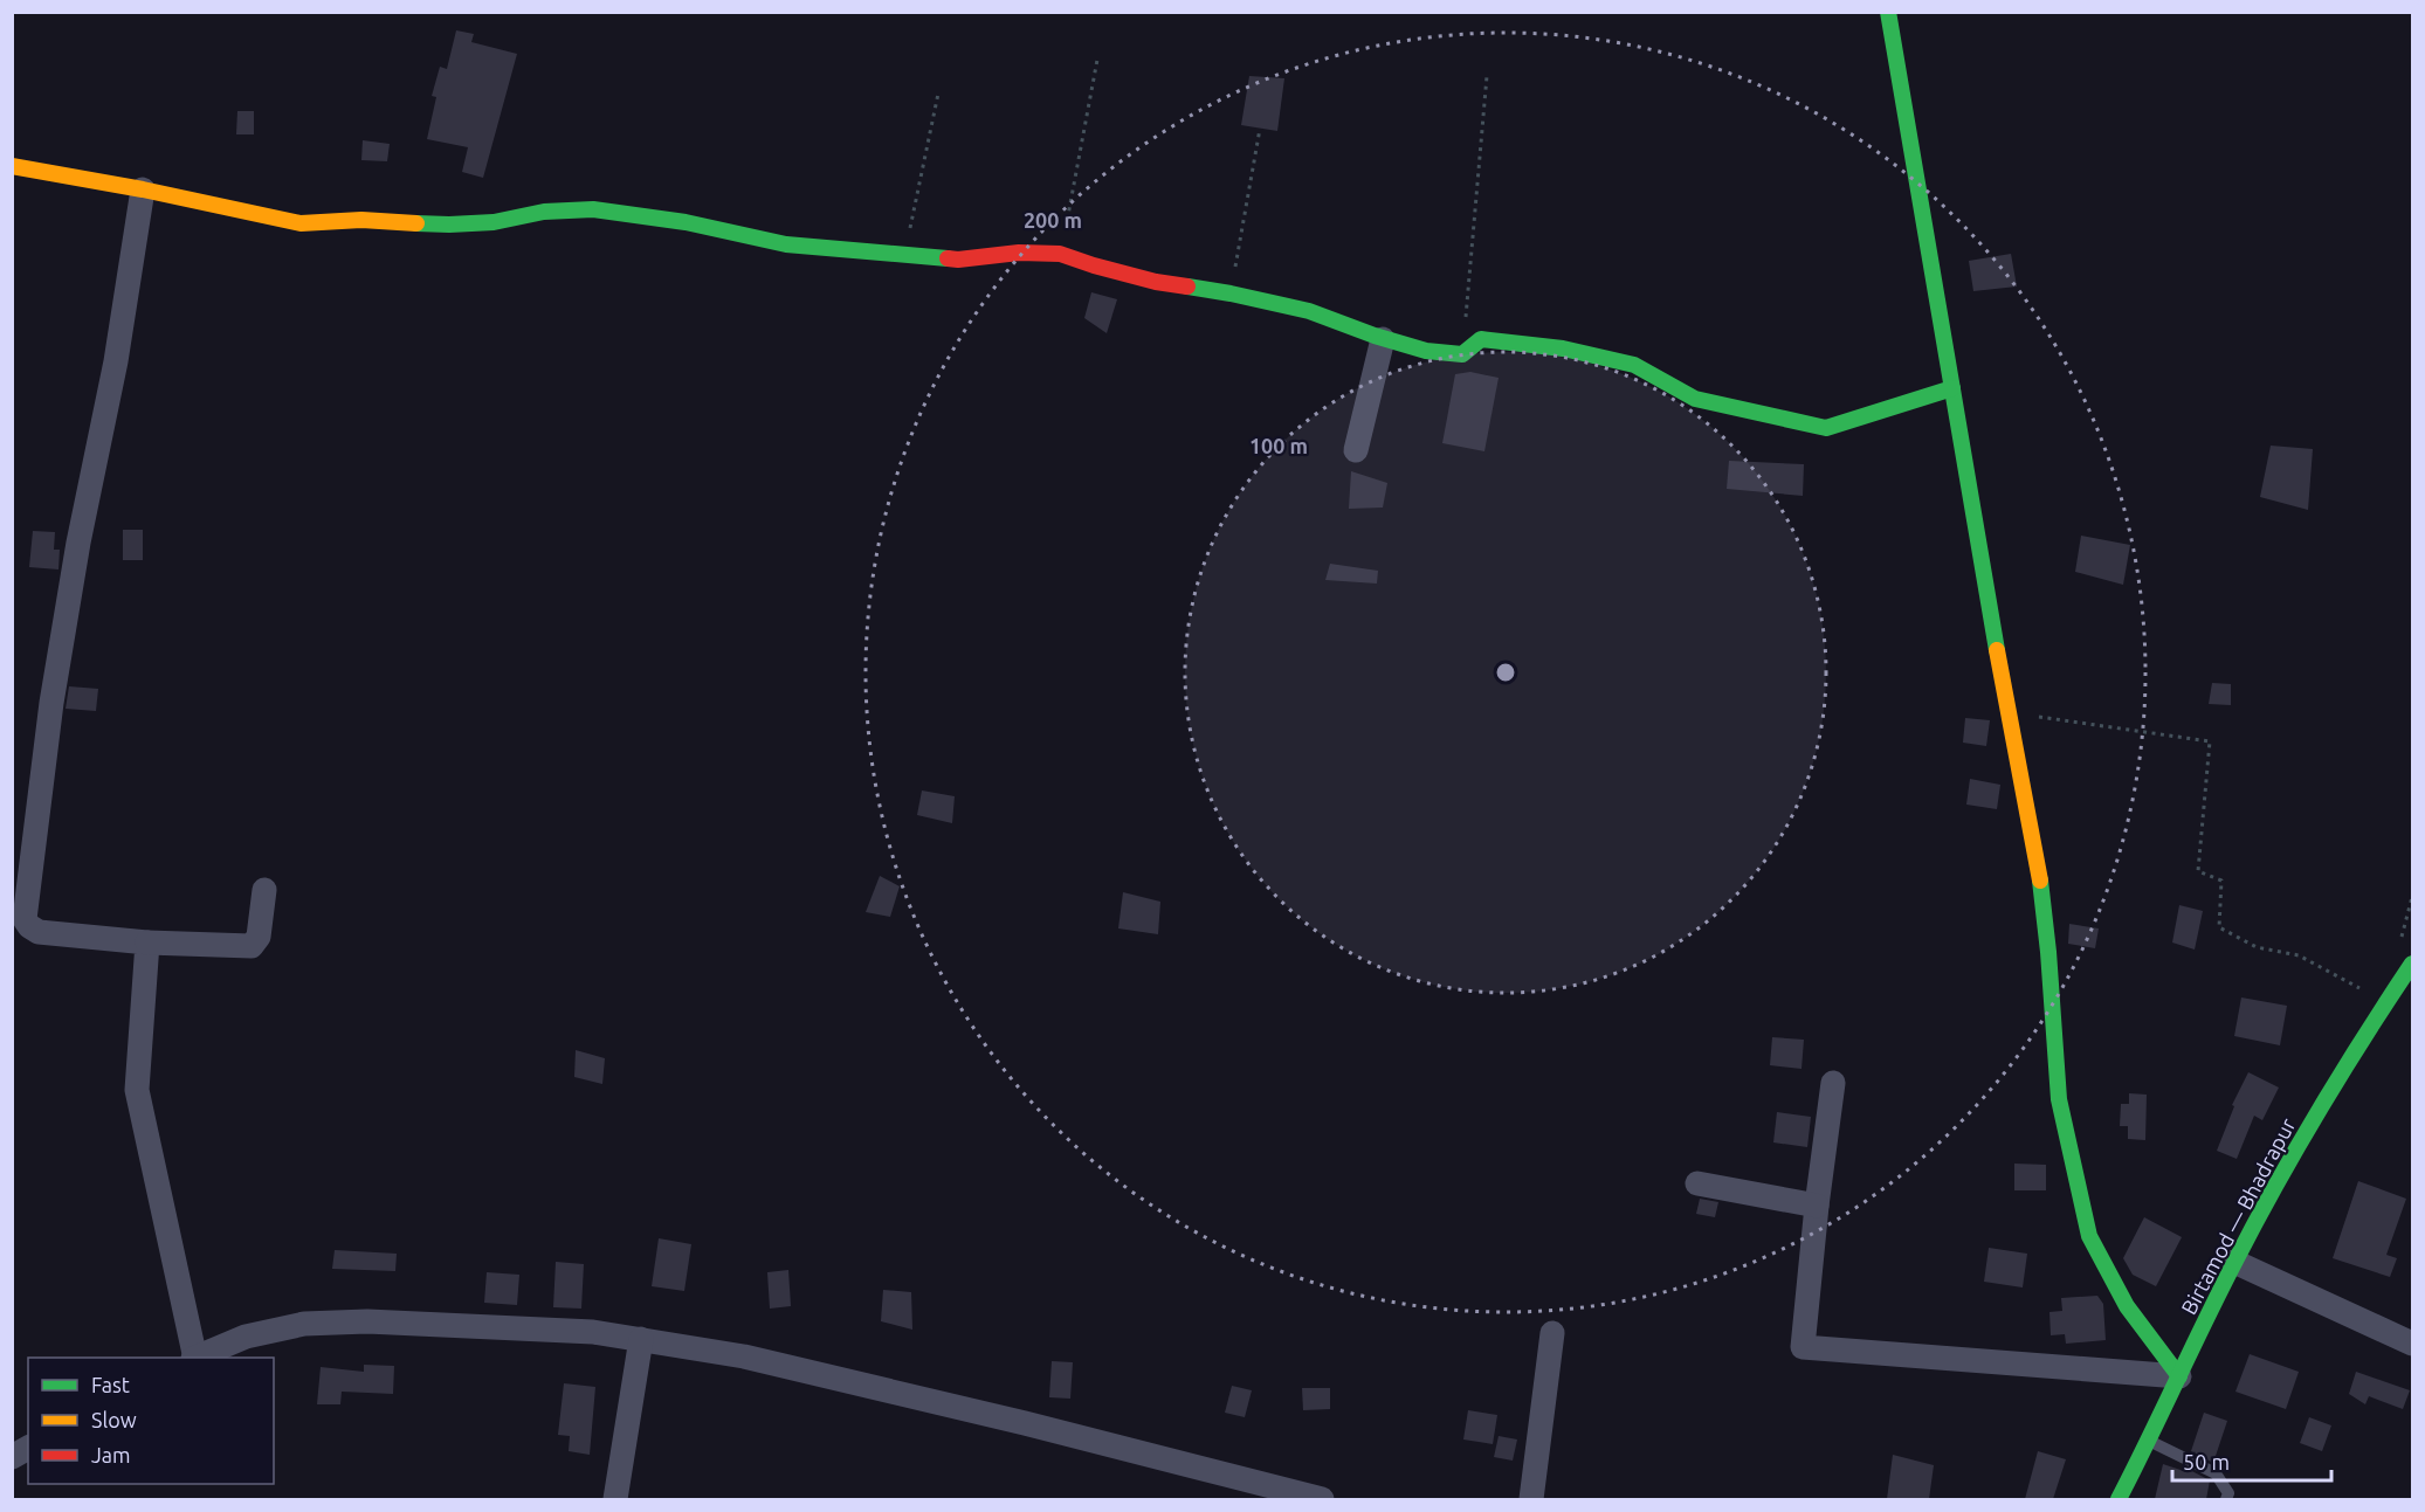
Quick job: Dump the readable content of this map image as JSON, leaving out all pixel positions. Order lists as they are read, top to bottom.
{
  "streets": {
    "street": ["Birtamod — Bhadrapur"]
  },
  "legend": ["Fast", "Slow", "Jam"],
  "scale_bar": "50 m",
  "rings": ["200 m", "100 m"]
}
